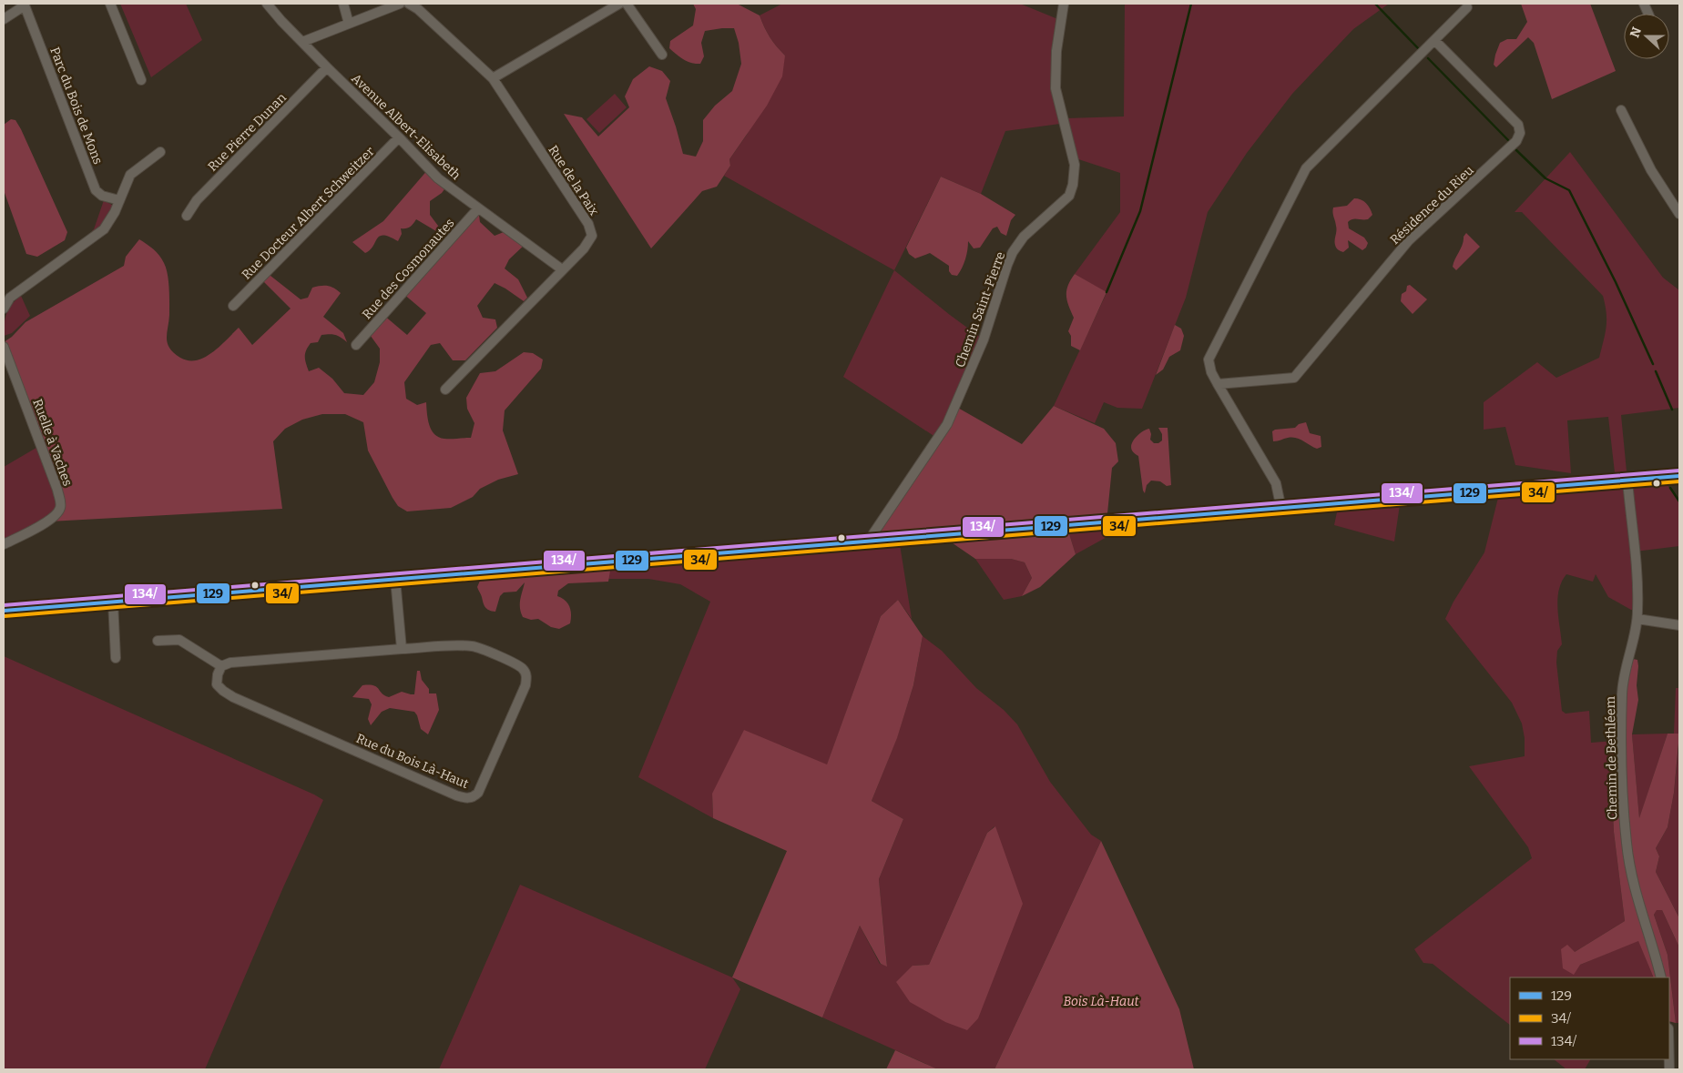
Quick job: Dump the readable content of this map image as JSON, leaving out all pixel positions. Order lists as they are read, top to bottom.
{
  "streets": {
    "street": [
      "Parc du Bois de Mons",
      "Avenue Albert-Elisabeth",
      "Rue Pierre Dunan",
      "Rue de la Paix",
      "Résidence du Rieu",
      "Rue Docteur Albert Schweitzer",
      "Rue des Cosmonautes",
      "Chemin Saint-Pierre",
      "Ruelle à Vaches",
      "Chemin de Bethléem",
      "Rue du Bois Là-Haut"
    ]
  },
  "crossings": [
    ["Avenue Albert-Elisabeth", "Rue Pierre Dunan"],
    ["Avenue Albert-Elisabeth", "Rue de la Paix"],
    ["Avenue Albert-Elisabeth", "Rue Docteur Albert Schweitzer"],
    ["Avenue Albert-Elisabeth", "Rue des Cosmonautes"]
  ],
  "parks": ["Bois Là-Haut"],
  "lines": ["transit line 134/", "transit line 129", "transit line 34/"],
  "legend": ["129", "34/", "134/"],
  "north": "left"
}
